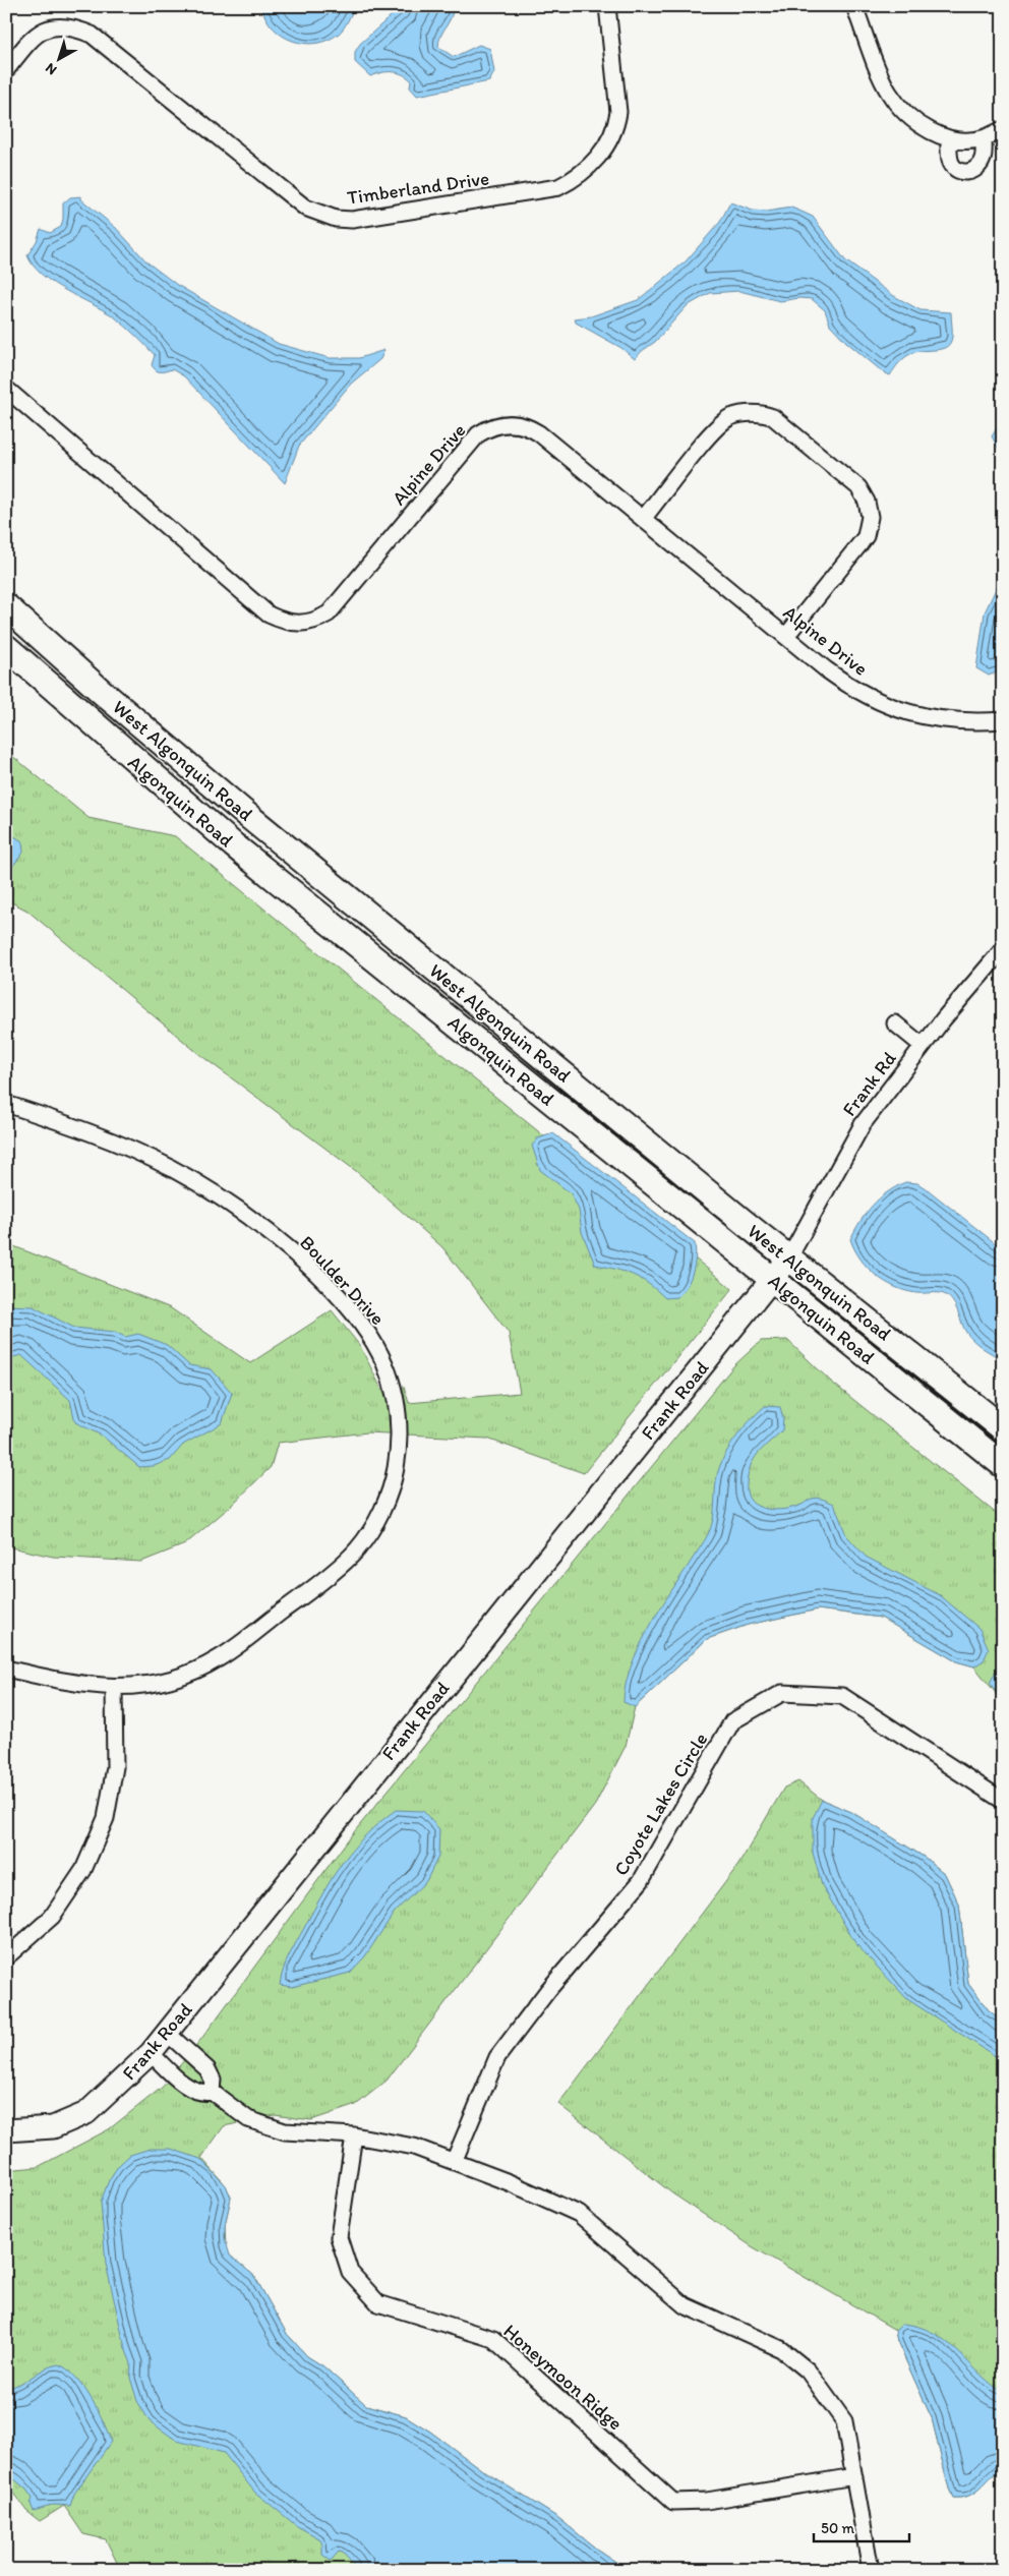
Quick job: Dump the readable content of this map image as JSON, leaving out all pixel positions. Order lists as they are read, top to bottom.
{
  "streets": {
    "main road": ["West Algonquin Road", "Algonquin Road"],
    "street": [
      "Timberland Drive",
      "Alpine Drive",
      "Frank Rd",
      "Boulder Drive",
      "Frank Road",
      "Coyote Lakes Circle",
      "Honeymoon Ridge"
    ]
  },
  "crossings": [
    ["West Algonquin Road", "Frank Rd"],
    ["West Algonquin Road", "Frank Road"],
    ["Algonquin Road", "Frank Road"],
    ["Frank Rd", "Frank Road"]
  ],
  "scale_bar": "50 m",
  "north": "bottom left"
}
